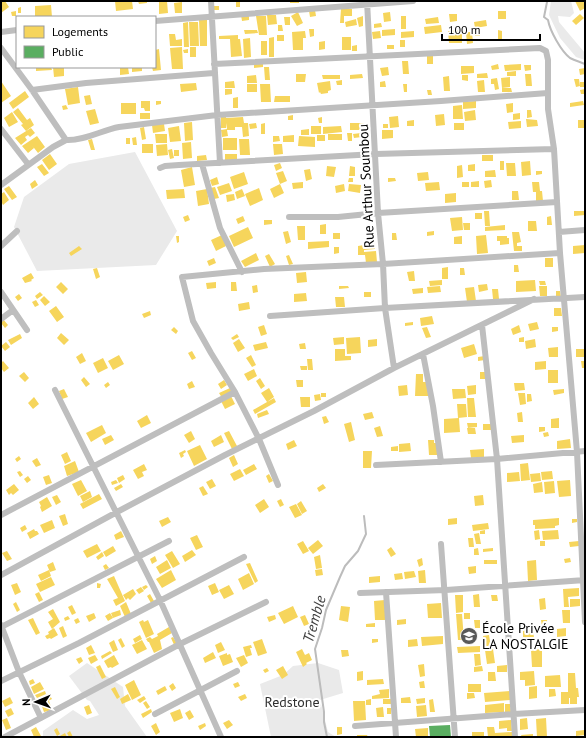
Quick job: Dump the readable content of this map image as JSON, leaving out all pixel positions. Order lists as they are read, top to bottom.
{
  "streets": {
    "street": ["Rue Arthur Soumbou"]
  },
  "water": ["Tremble"],
  "parks": ["Redstone"],
  "places": {
    "school or university": ["École Privée LA NOSTALGIE"]
  },
  "legend": ["Logements", "Public"],
  "scale_bar": "100 m",
  "north": "left"
}
